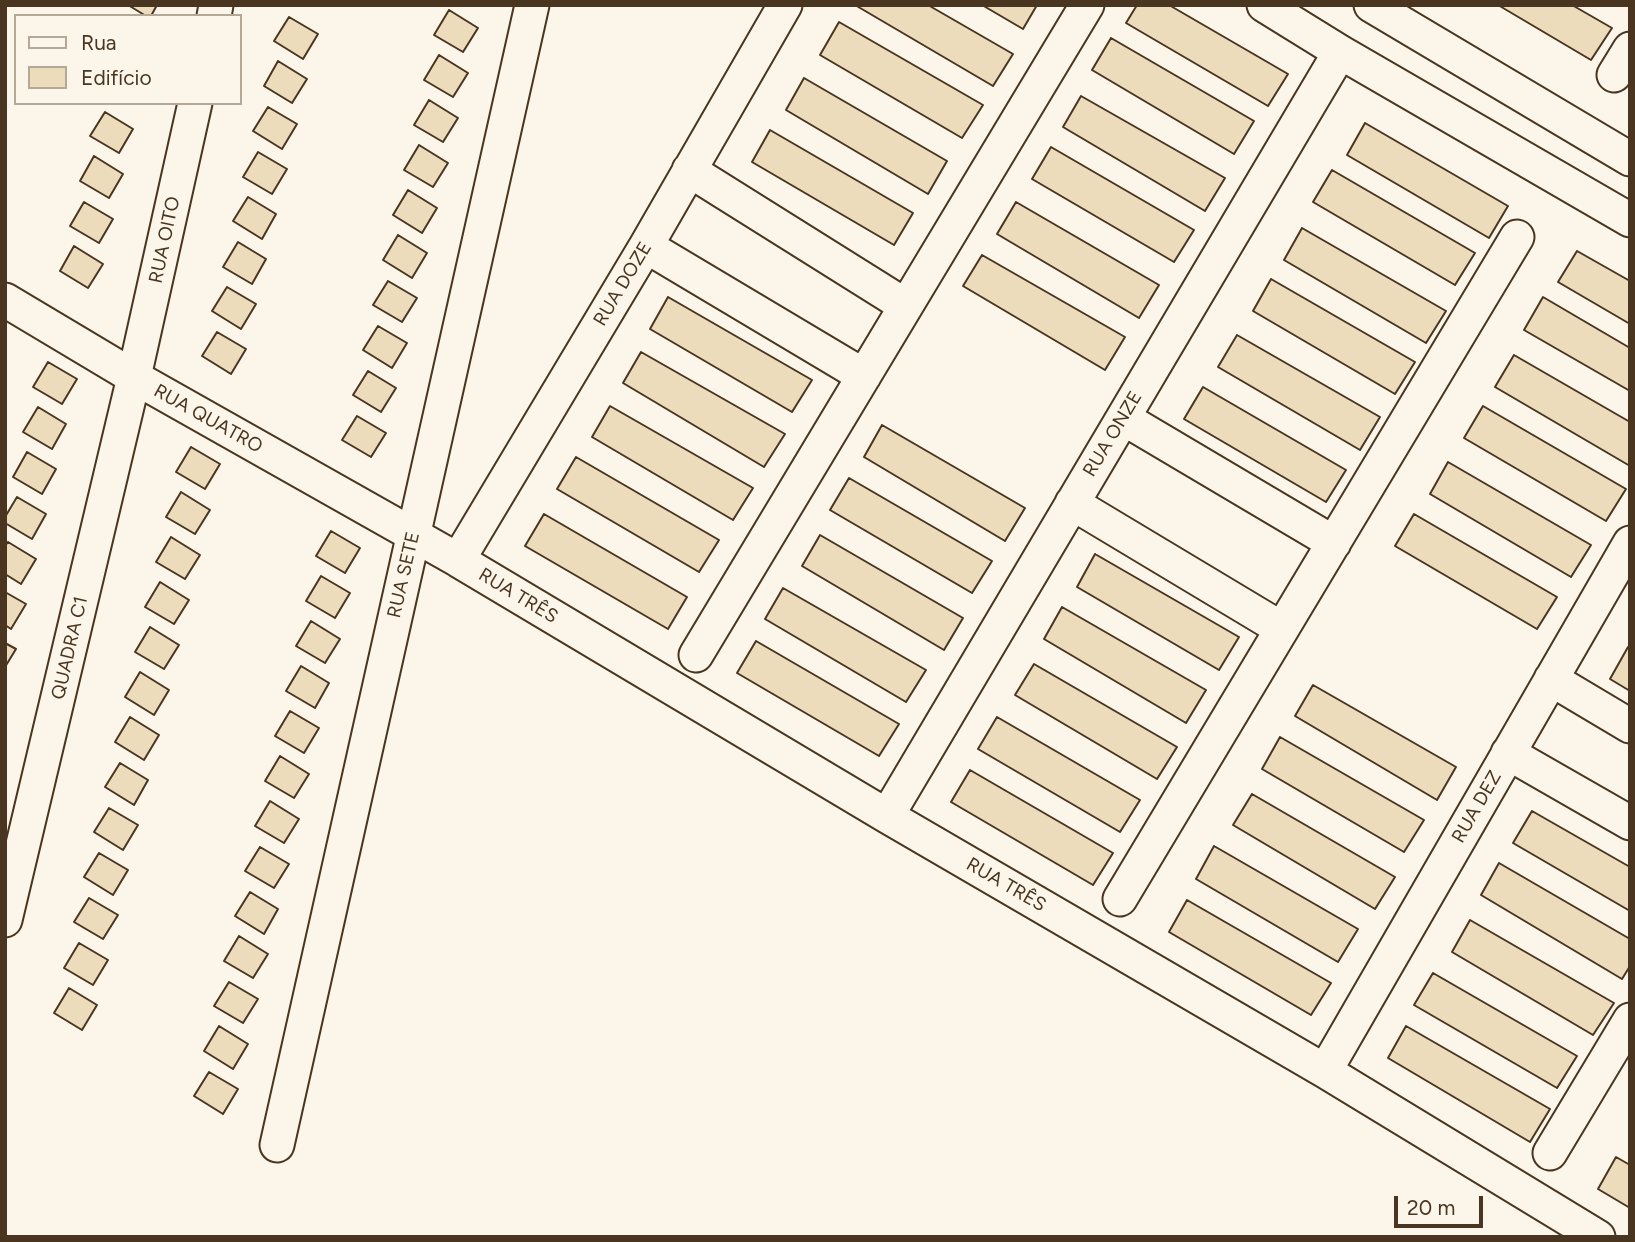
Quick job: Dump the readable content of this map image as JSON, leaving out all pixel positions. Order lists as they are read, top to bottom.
{
  "streets": {
    "street": [
      "RUA OITO",
      "RUA DOZE",
      "RUA QUATRO",
      "RUA ONZE",
      "RUA SETE",
      "RUA TRÊS",
      "QUADRA C1",
      "RUA DEZ"
    ]
  },
  "crossings": [
    ["RUA OITO", "RUA QUATRO"],
    ["RUA OITO", "QUADRA C1"],
    ["RUA DOZE", "RUA TRÊS"],
    ["RUA QUATRO", "RUA SETE"],
    ["RUA QUATRO", "RUA TRÊS"],
    ["RUA QUATRO", "QUADRA C1"],
    ["RUA ONZE", "RUA TRÊS"],
    ["RUA SETE", "RUA TRÊS"],
    ["RUA TRÊS", "RUA DEZ"]
  ],
  "legend": ["Rua", "Edifício"],
  "scale_bar": "20 m"
}
